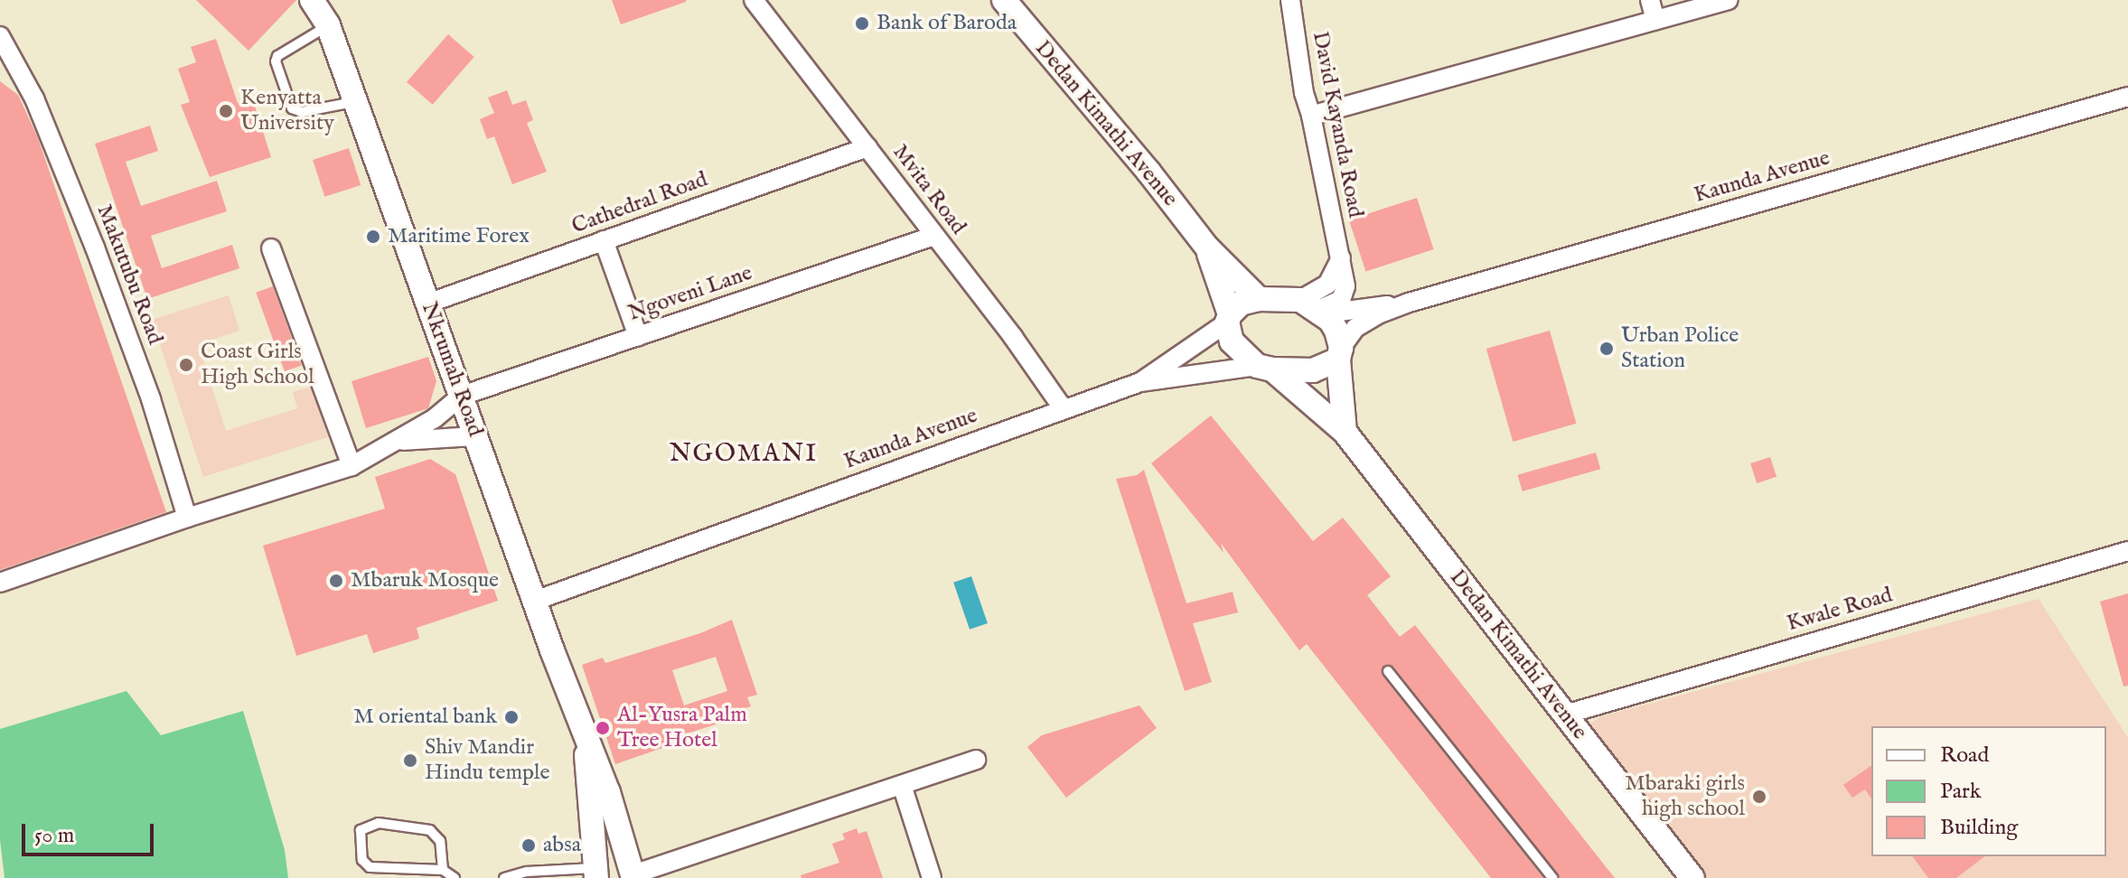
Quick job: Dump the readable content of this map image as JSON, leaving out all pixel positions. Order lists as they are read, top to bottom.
{
  "streets": {
    "street": [
      "Dedan Kimathi Avenue",
      "David Kayanda Road",
      "Kaunda Avenue",
      "Mvita Road",
      "Cathedral Road",
      "Makutubu Road",
      "Ngoveni Lane",
      "Nkrumah Road",
      "Kwale Road"
    ]
  },
  "crossings": [
    ["Dedan Kimathi Avenue", "David Kayanda Road"],
    ["Dedan Kimathi Avenue", "Kwale Road"],
    ["Kaunda Avenue", "Mvita Road"],
    ["Kaunda Avenue", "Nkrumah Road"],
    ["Mvita Road", "Cathedral Road"],
    ["Mvita Road", "Ngoveni Lane"],
    ["Cathedral Road", "Nkrumah Road"],
    ["Ngoveni Lane", "Nkrumah Road"]
  ],
  "districts": ["NGOMANI"],
  "places": [
    "Bank of Baroda",
    "Kenyatta University",
    "Maritime Forex",
    "Urban Police Station",
    "Coast Girls High School",
    "Mbaruk Mosque",
    "M oriental bank",
    "Al-Yusra Palm Tree Hotel",
    "Shiv Mandir Hindu temple",
    "Mbaraki girls high school",
    "absa"
  ],
  "legend": ["Road", "Park", "Building"],
  "scale_bar": "50 m"
}
